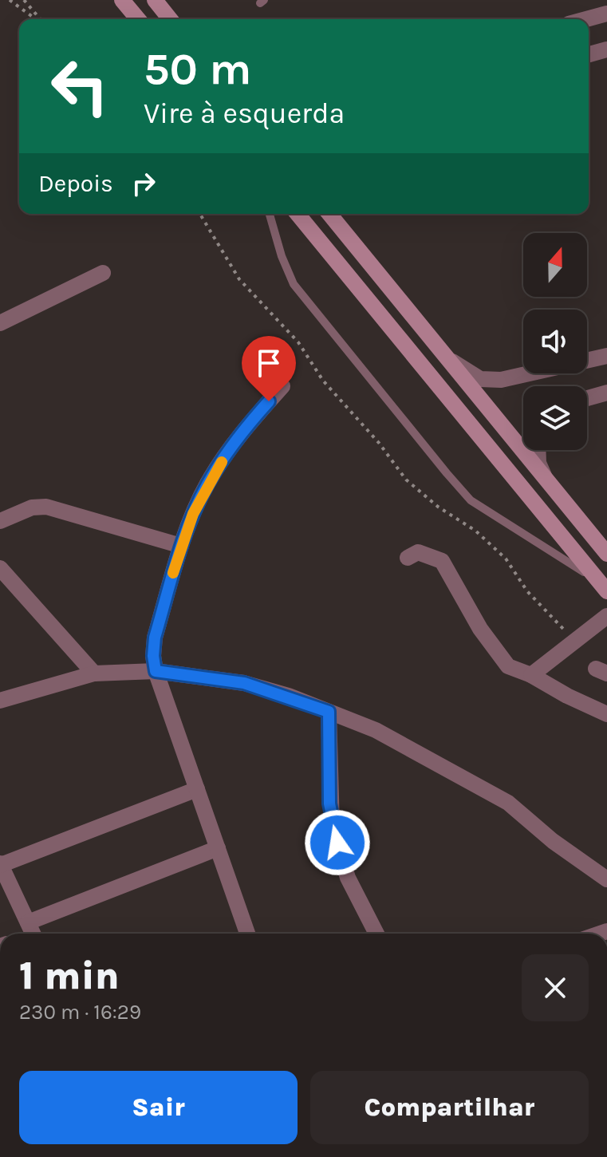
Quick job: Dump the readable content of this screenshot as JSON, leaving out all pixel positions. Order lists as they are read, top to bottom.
{
  "north": "top",
  "page": {
    "turn": ["50 m", "Vire à esquerda"],
    "then": "Depois",
    "heading": ["1 min", "230 m · 16:29"],
    "buttons": ["Sair", "Compartilhar"]
  }
}
